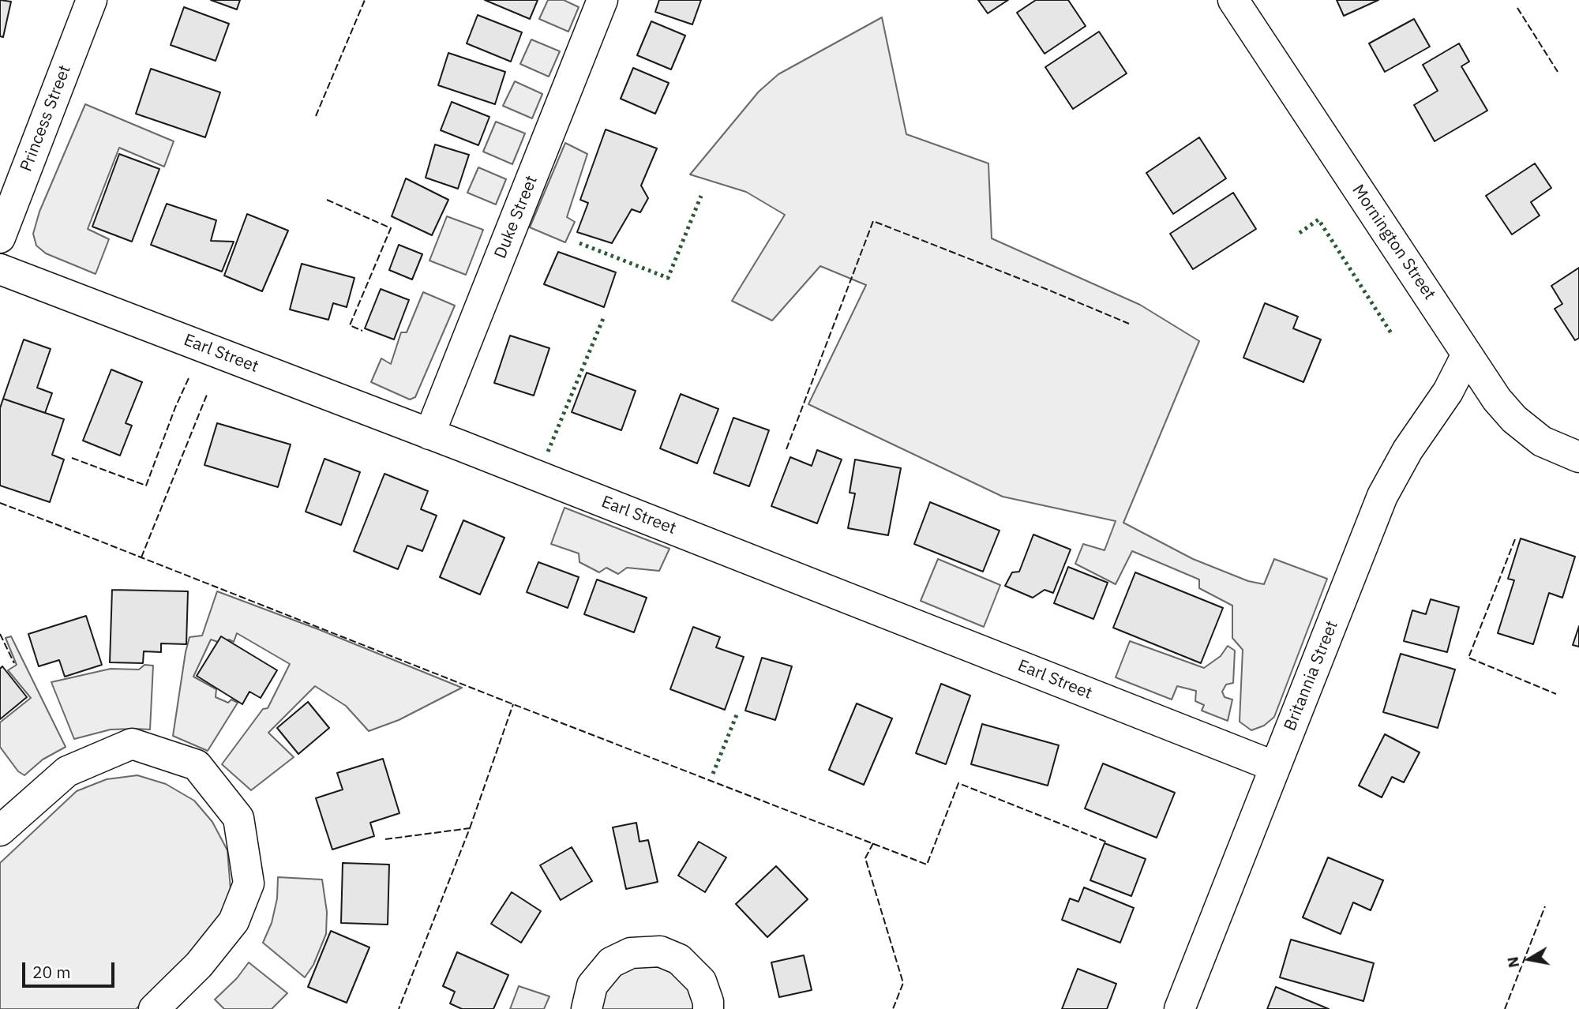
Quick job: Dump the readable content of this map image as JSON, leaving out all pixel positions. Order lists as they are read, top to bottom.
{
  "streets": {
    "street": [
      "Princess Street",
      "Duke Street",
      "Mornington Street",
      "Earl Street",
      "Britannia Street"
    ]
  },
  "crossings": [
    ["Duke Street", "Earl Street"],
    ["Mornington Street", "Britannia Street"],
    ["Earl Street", "Britannia Street"]
  ],
  "scale_bar": "20 m",
  "north": "left"
}
